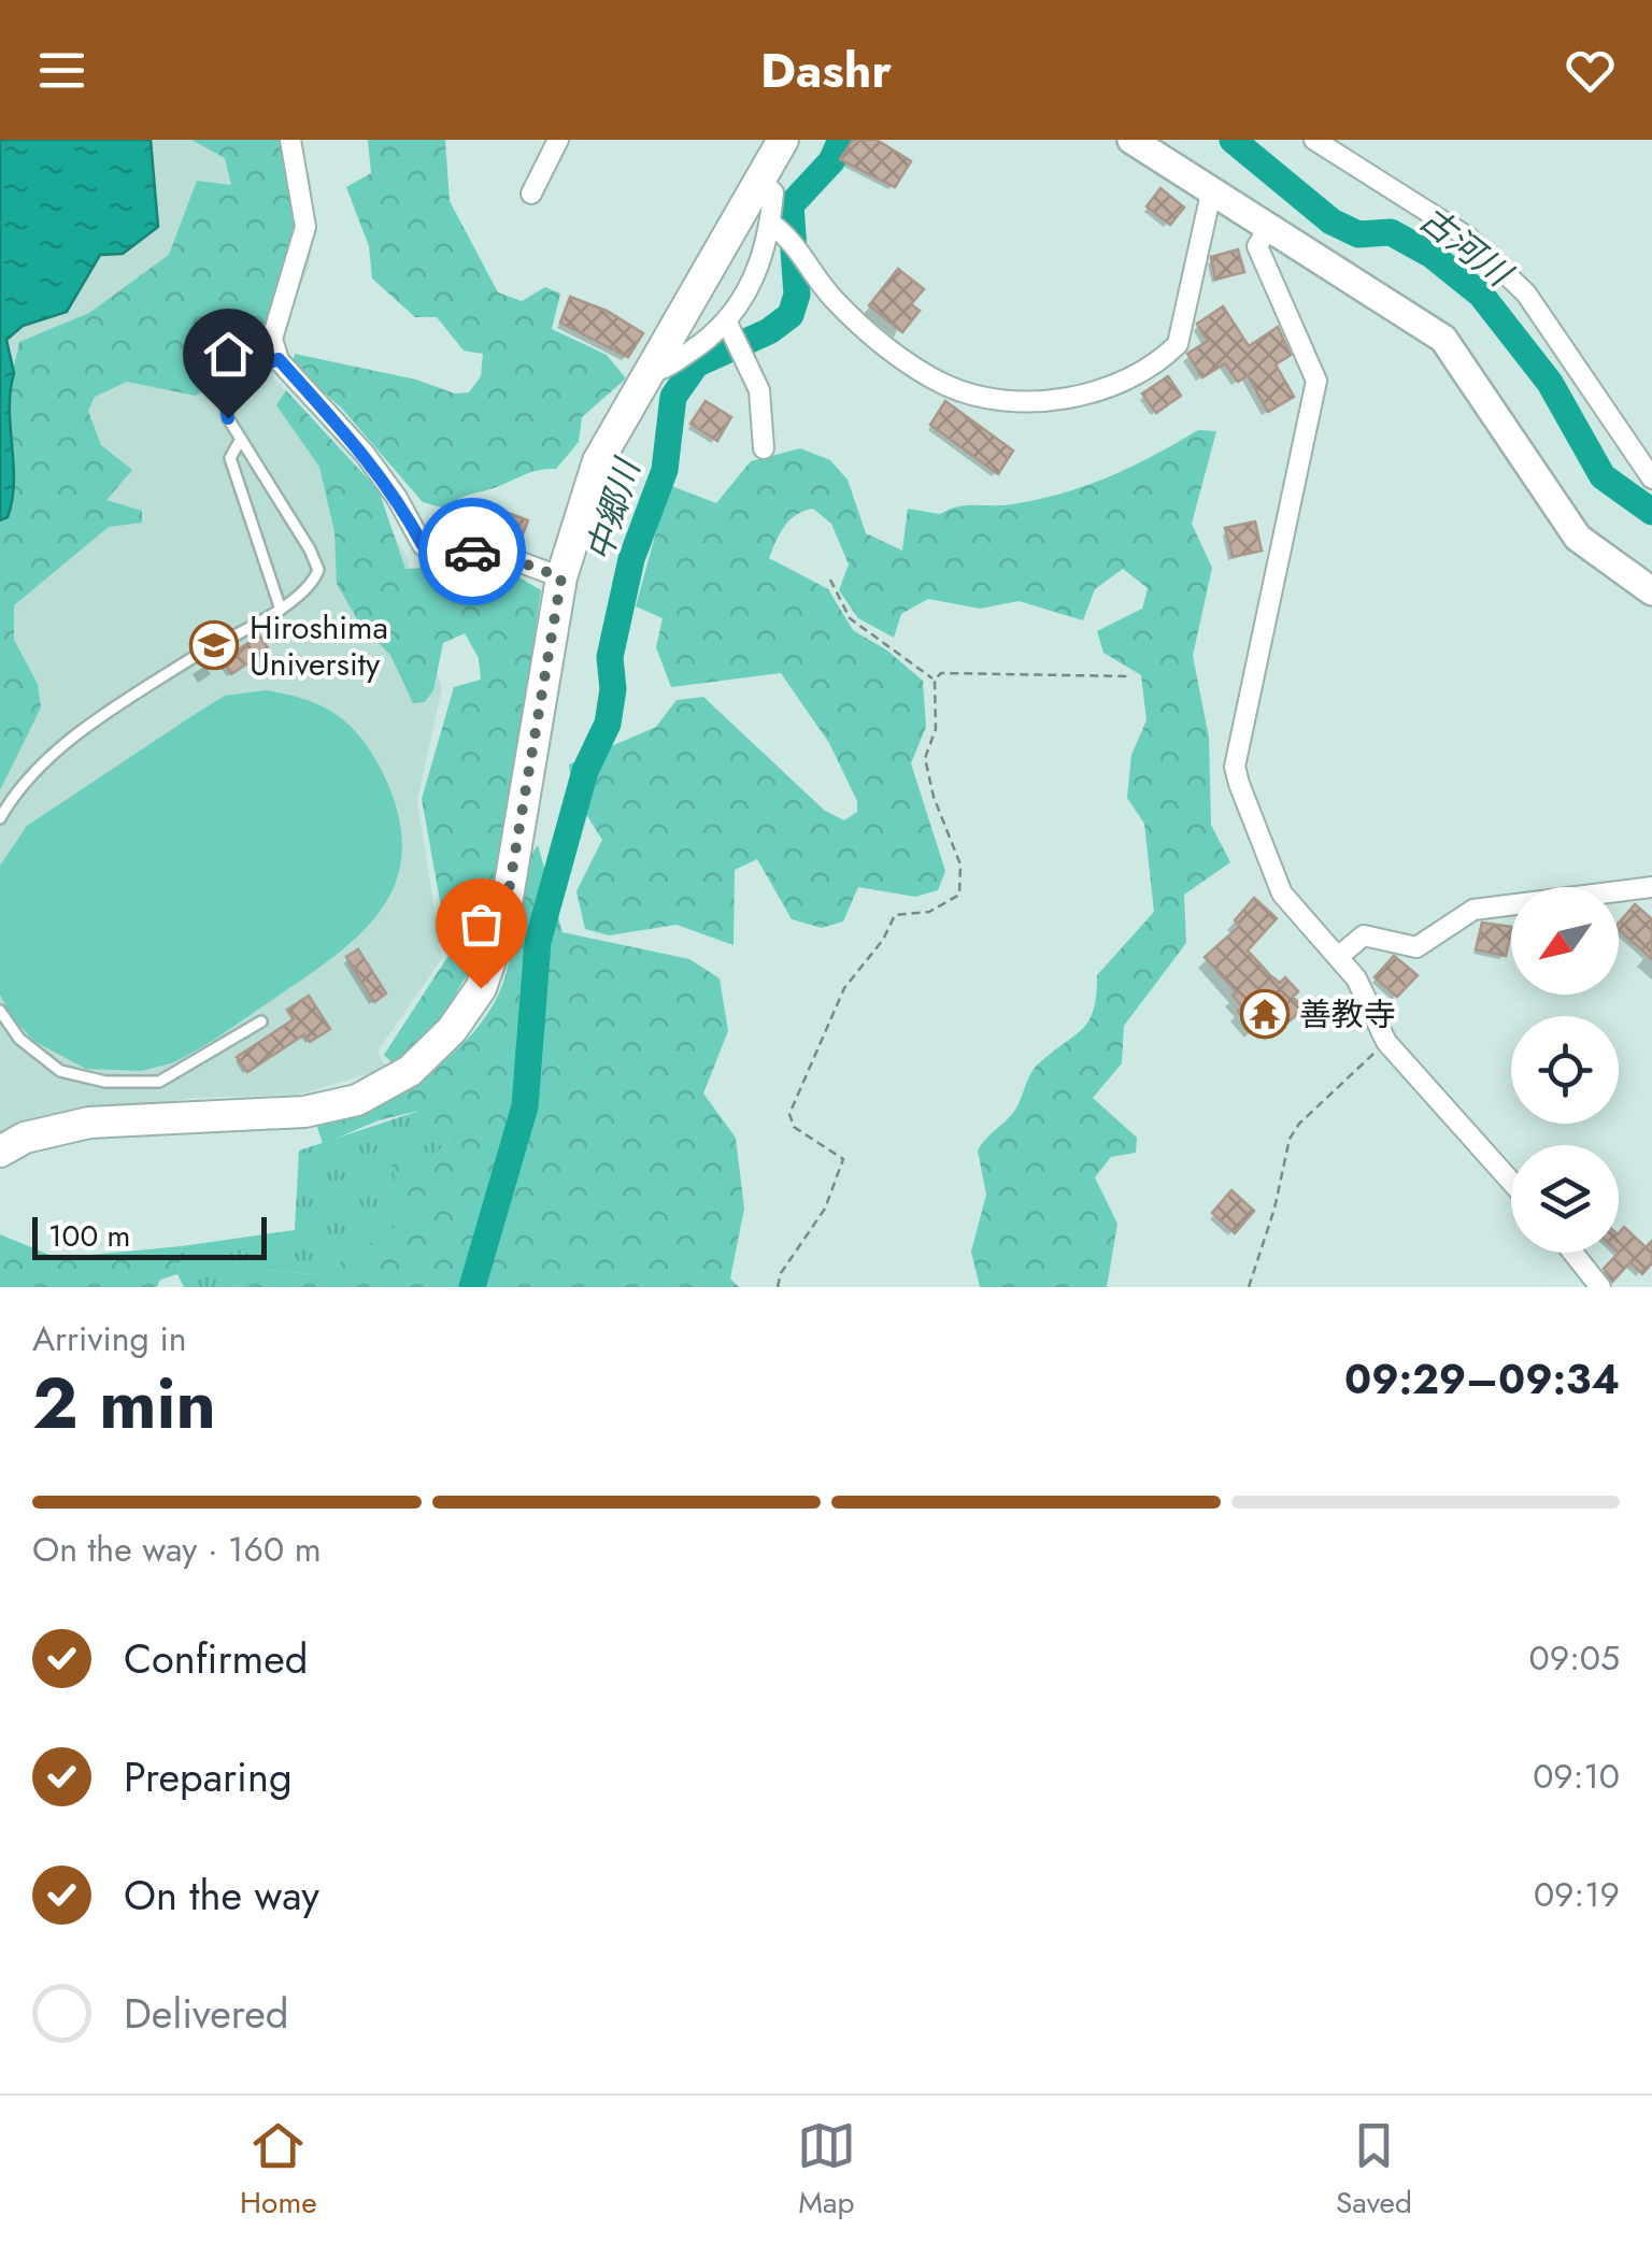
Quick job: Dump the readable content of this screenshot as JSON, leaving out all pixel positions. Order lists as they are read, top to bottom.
{
  "water": ["古河川", "中郷川"],
  "places": {
    "school or university": ["Hiroshima University"],
    "temple": ["善教寺"]
  },
  "scale_bar": "100 m",
  "north": "bottom left",
  "page": {
    "header": "Dashr",
    "scale": "100 m",
    "heading": ["2 min", "Arriving in", "09:29–09:34"],
    "bar": "On the way · 160 m",
    "list": [
      ["Confirmed", "09:05"],
      ["Preparing", "09:10"],
      ["On the way", "09:19"],
      "Delivered"
    ],
    "tabs": ["Home", "Map", "Saved"]
  }
}
